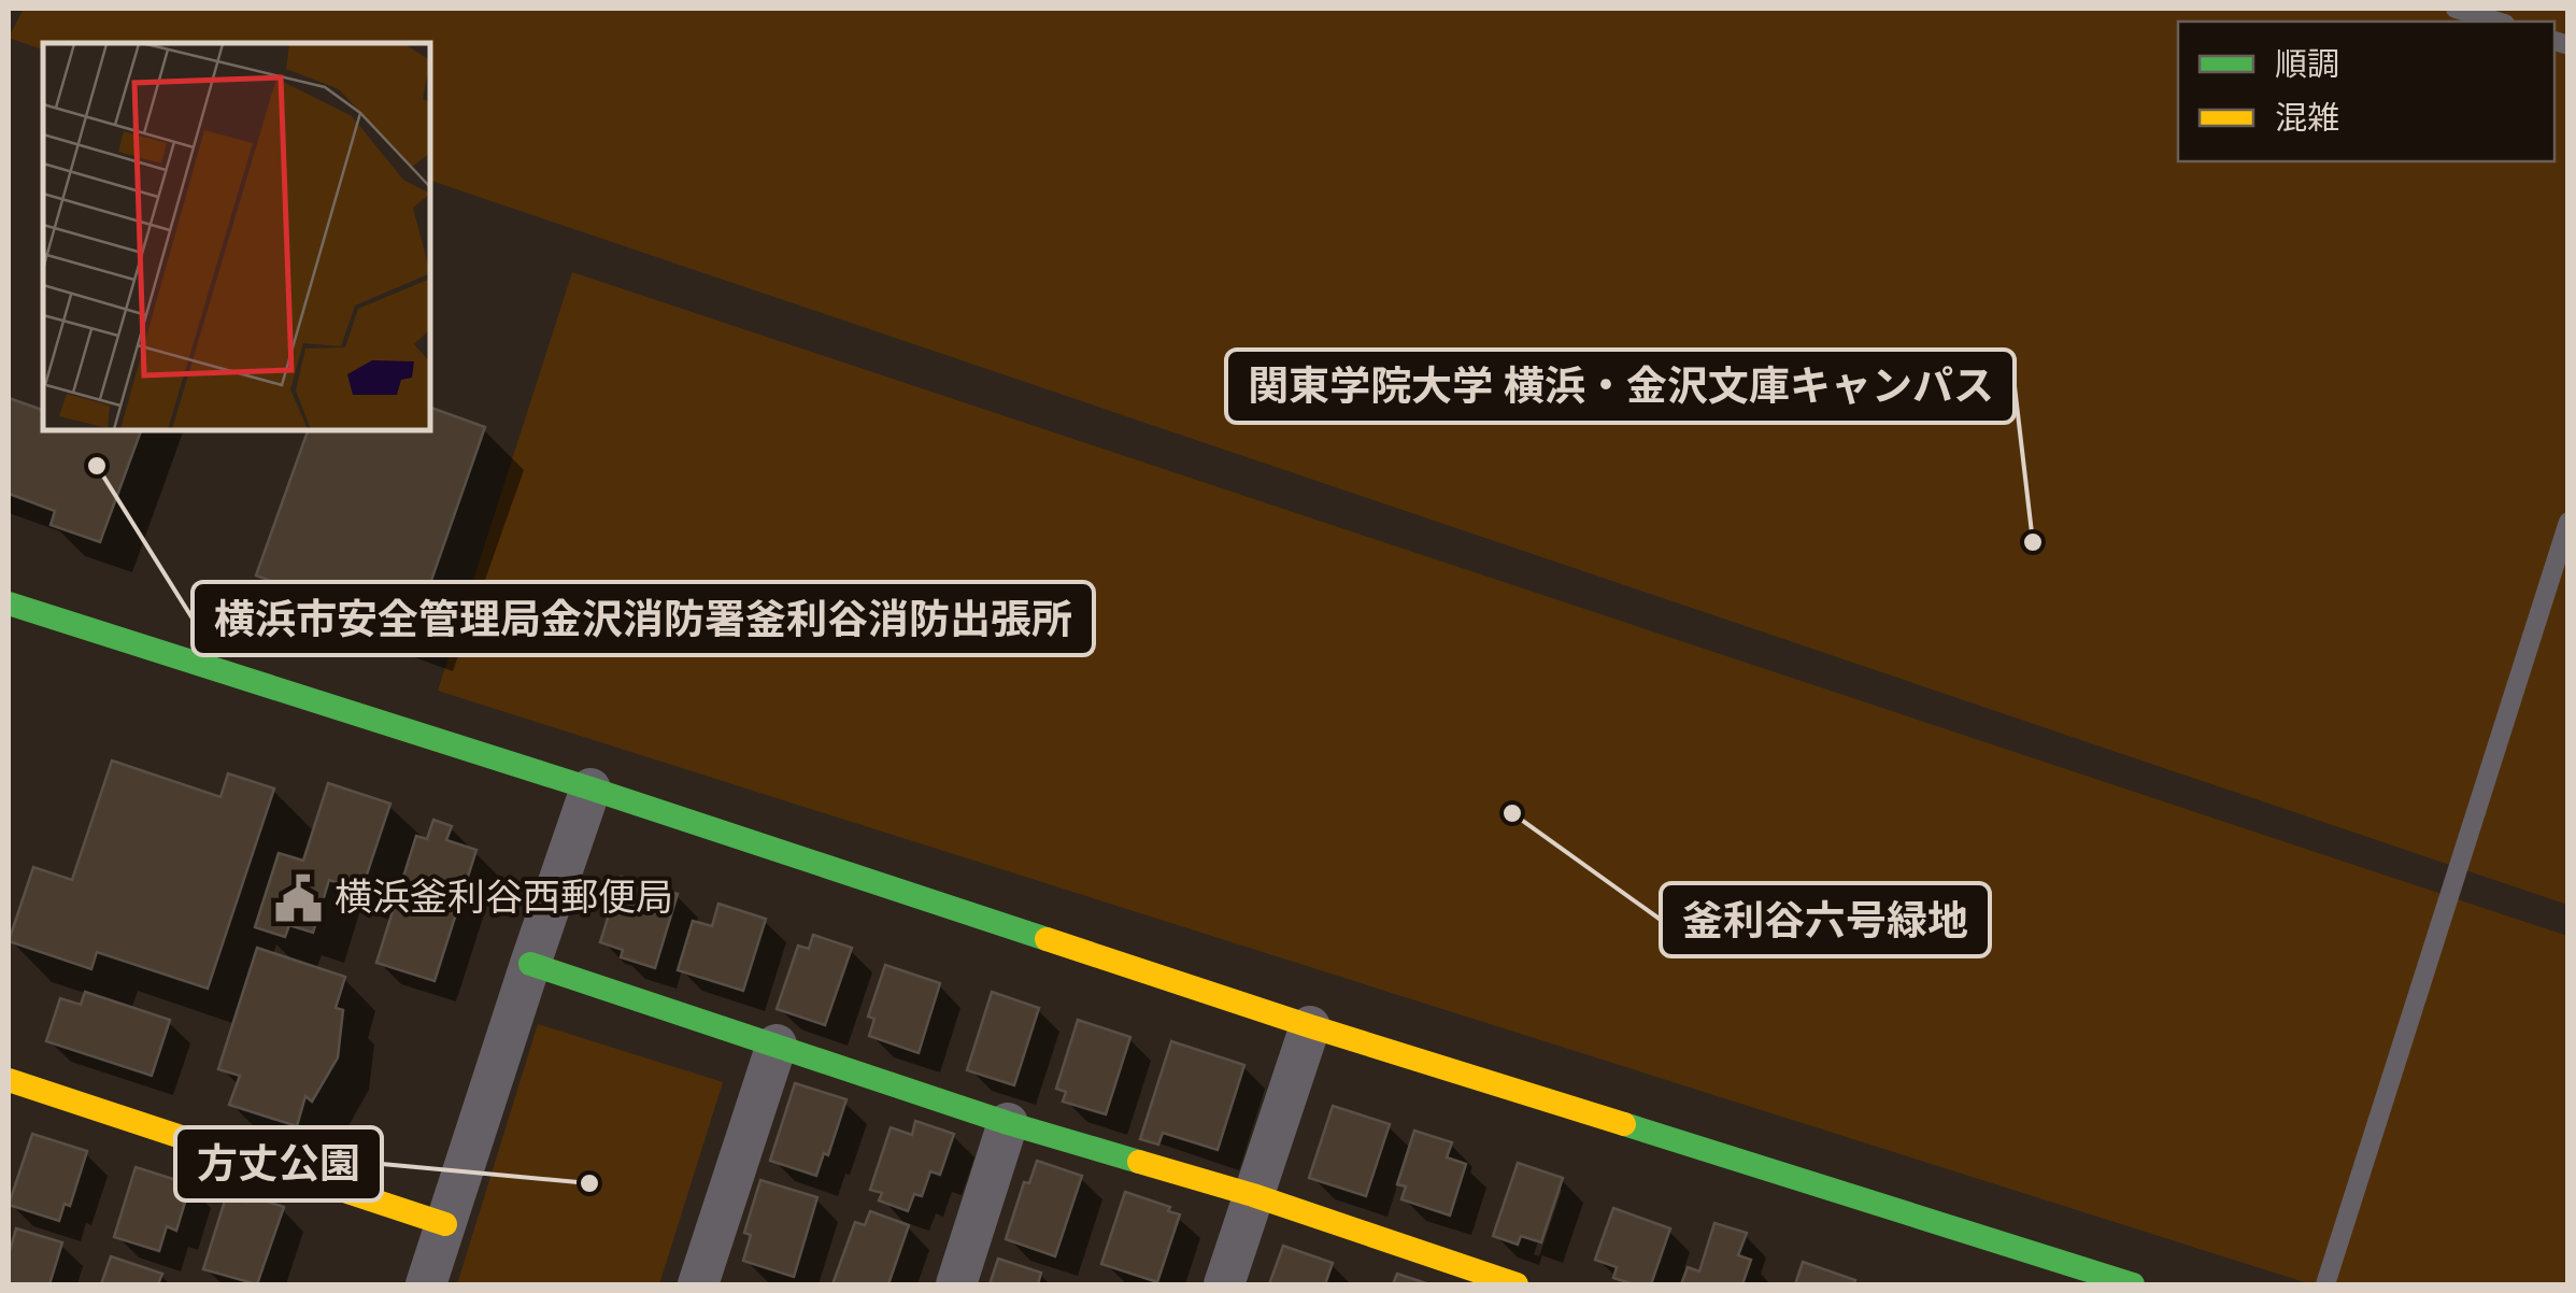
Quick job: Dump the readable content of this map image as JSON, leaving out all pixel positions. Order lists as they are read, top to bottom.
{
  "places": {
    "other": [
      "横浜市安全管理局金沢消防署釜利谷消防出張所",
      "関東学院大学 横浜・金沢文庫キャンパス",
      "釜利谷六号緑地",
      "方丈公園"
    ],
    "public building": ["横浜釜利谷西郵便局"]
  },
  "legend": ["順調", "混雑"]
}
